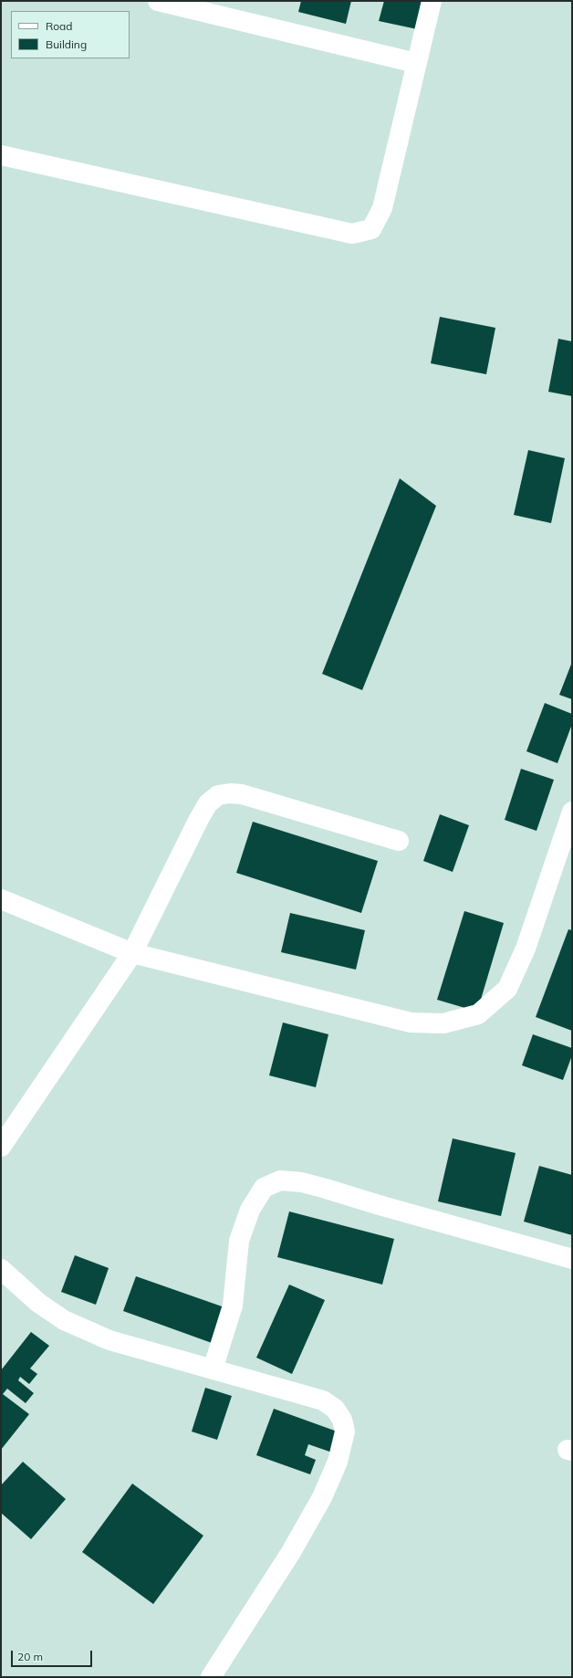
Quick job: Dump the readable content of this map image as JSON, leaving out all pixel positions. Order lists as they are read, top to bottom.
{
  "legend": ["Road", "Building"],
  "scale_bar": "20 m"
}
